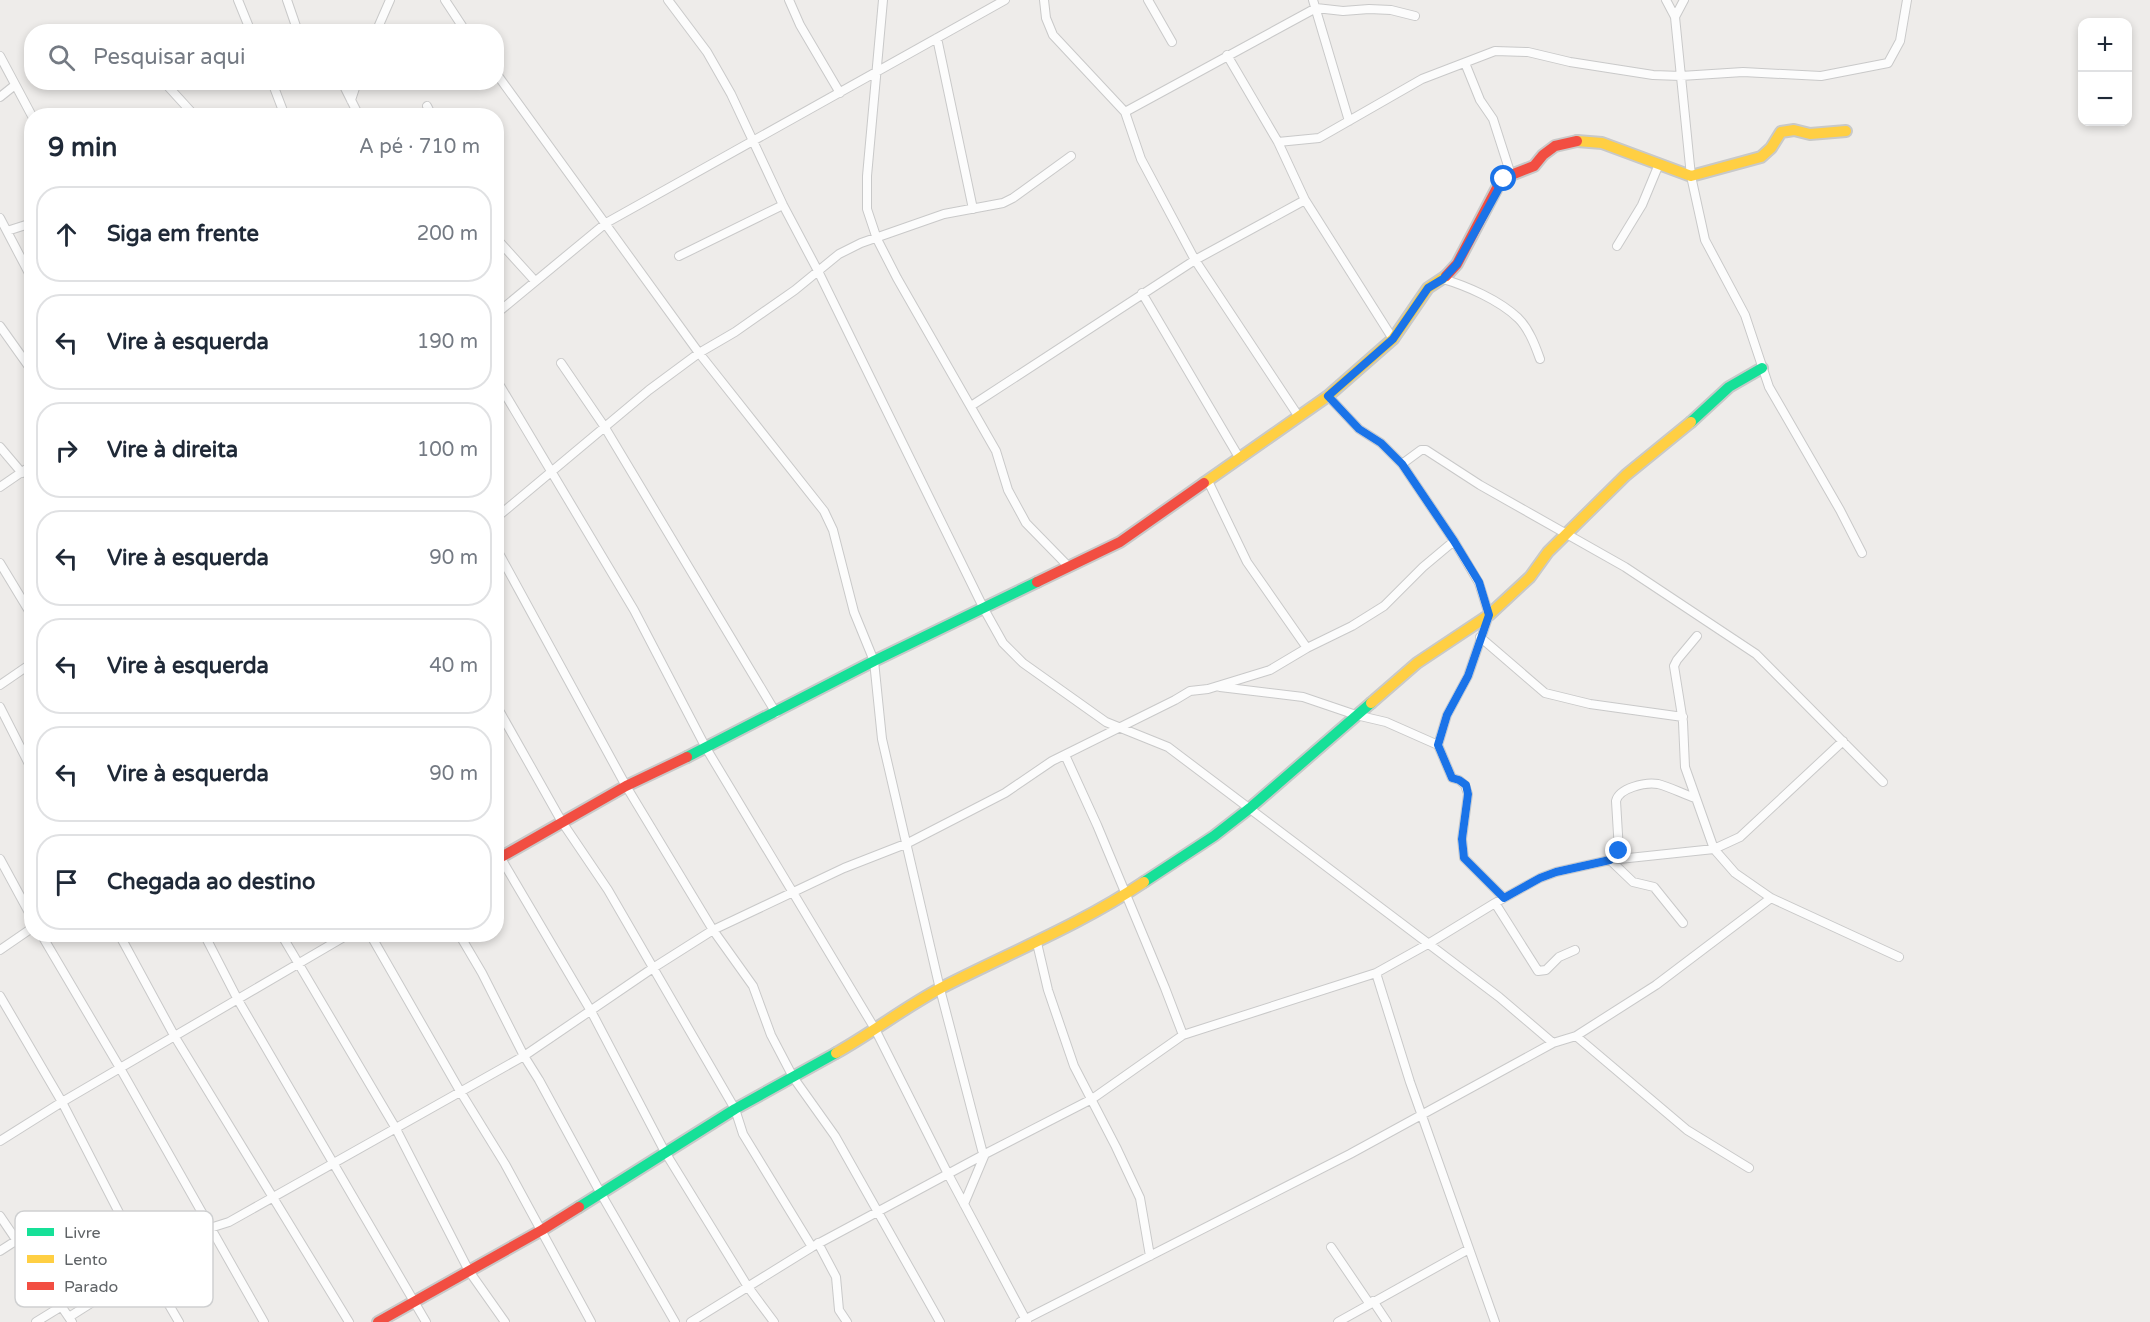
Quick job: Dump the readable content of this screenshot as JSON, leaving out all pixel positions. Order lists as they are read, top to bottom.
{
  "legend": ["Livre", "Lento", "Parado"],
  "page": {
    "map_buttons": ["+", "−"],
    "search": "Pesquisar aqui",
    "heading": ["9 min", "A pé · 710 m"],
    "list": [
      ["Siga em frente", "200 m"],
      ["Vire à esquerda", "190 m"],
      ["Vire à direita", "100 m"],
      ["Vire à esquerda", "90 m"],
      ["Vire à esquerda", "40 m"],
      ["Vire à esquerda", "90 m"],
      "Chegada ao destino"
    ]
  }
}
